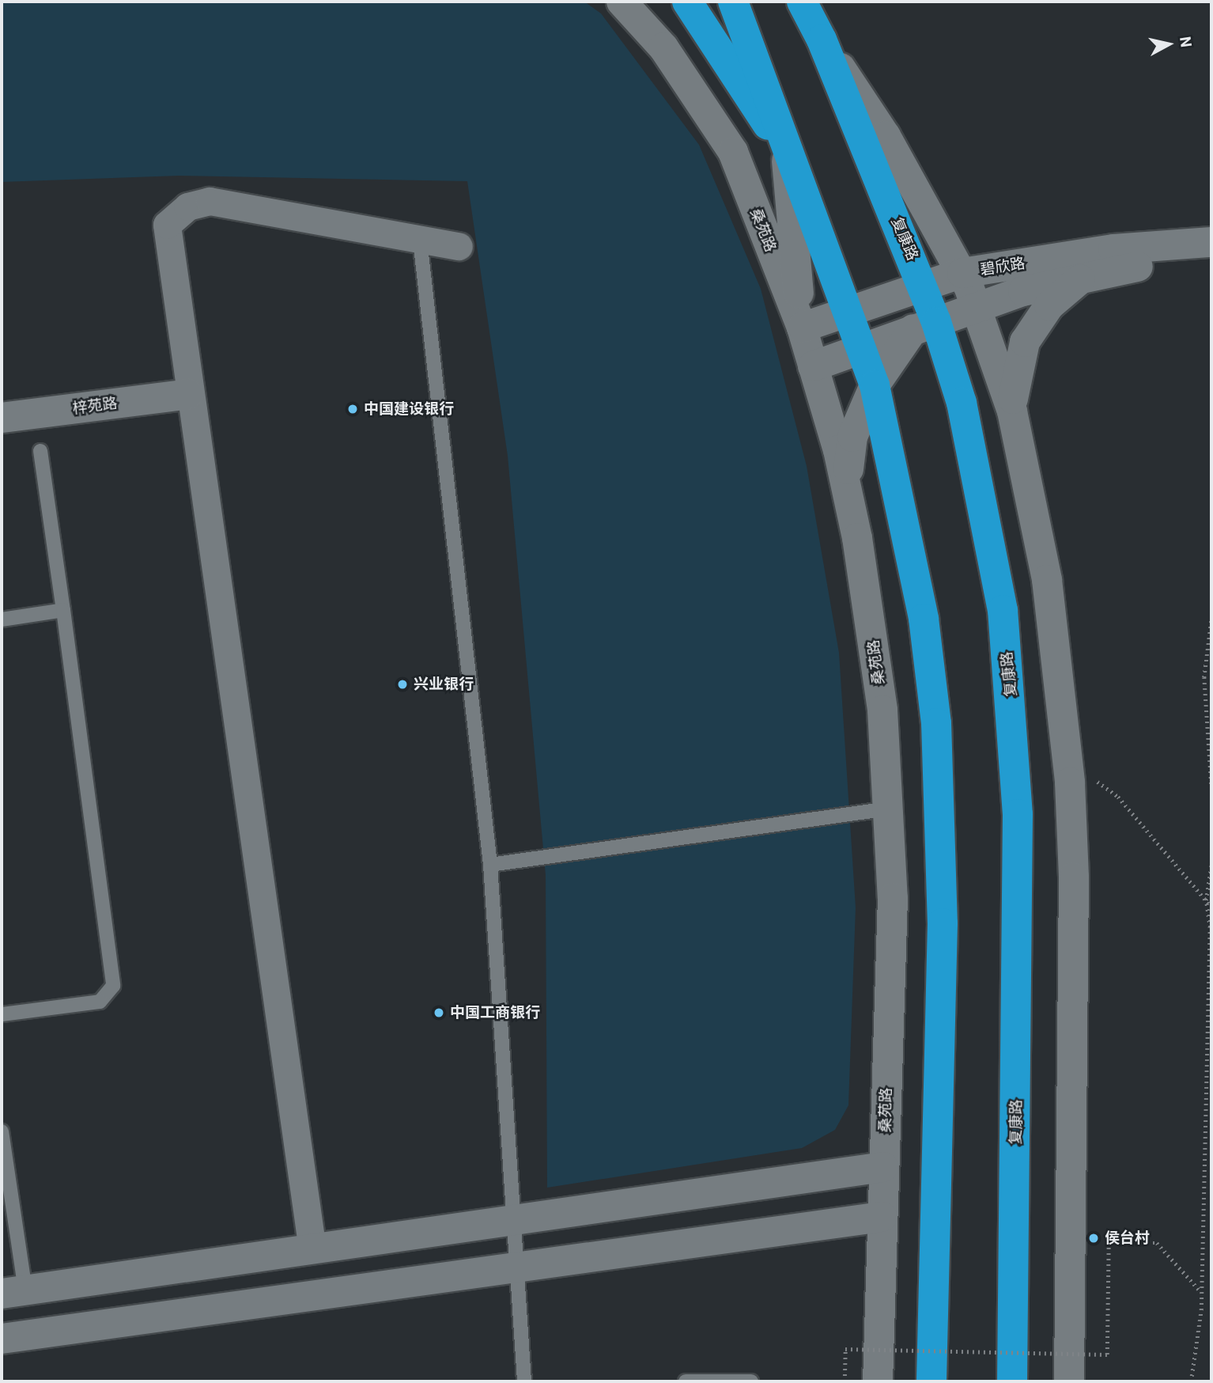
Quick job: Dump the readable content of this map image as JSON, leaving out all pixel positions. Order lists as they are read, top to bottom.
{
  "streets": {
    "highway": ["复康路"],
    "main road": ["桑苑路", "碧欣路", "梓苑路"]
  },
  "crossings": [
    ["桑苑路", "碧欣路"],
    ["复康路", "碧欣路"]
  ],
  "places": [
    "中国建设银行",
    "兴业银行",
    "中国工商银行",
    "侯台村"
  ],
  "north": "right"
}
